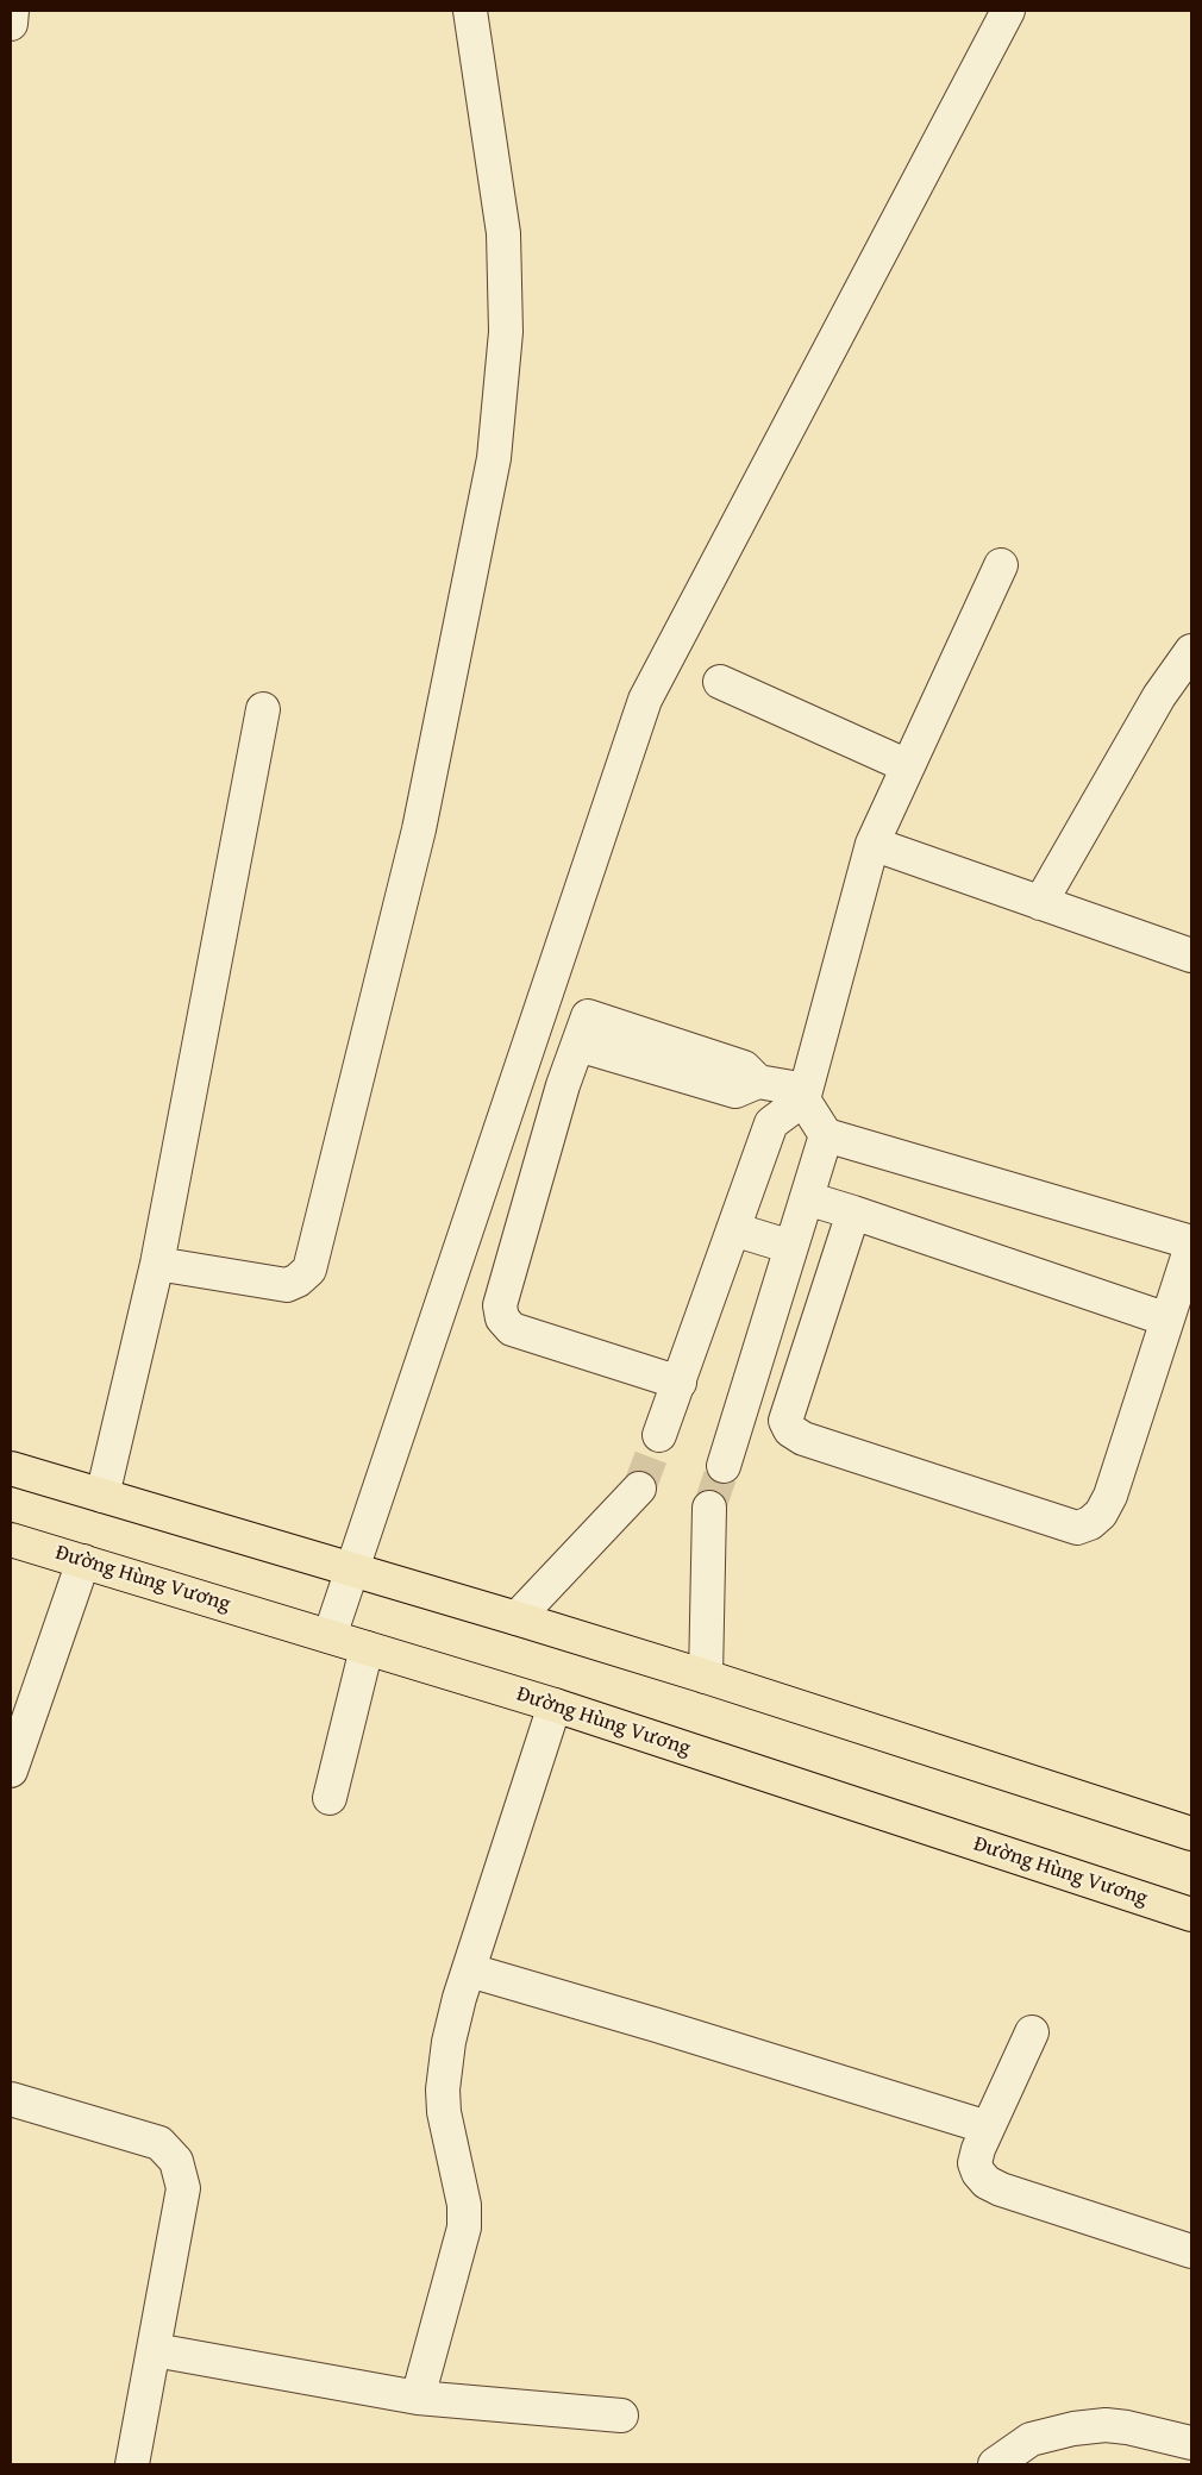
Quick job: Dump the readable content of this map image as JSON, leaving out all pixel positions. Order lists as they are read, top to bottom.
{
  "streets": {
    "highway": ["Đường Hùng Vương"]
  }
}
